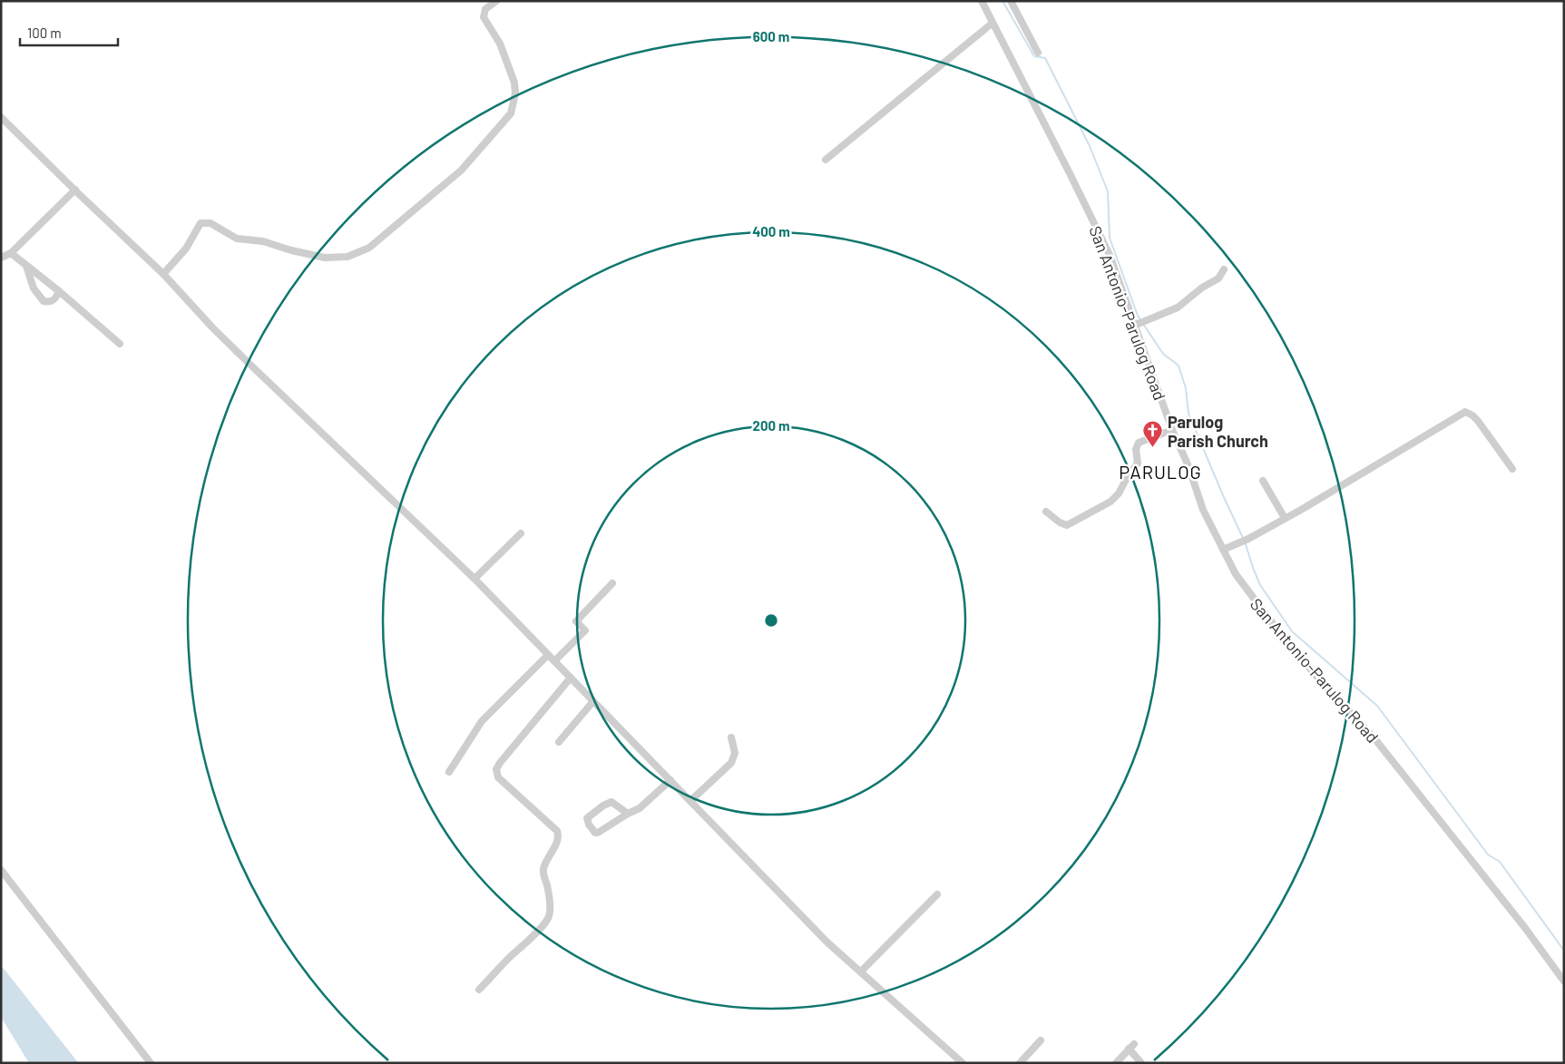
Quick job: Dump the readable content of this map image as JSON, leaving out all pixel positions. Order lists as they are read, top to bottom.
{
  "streets": {
    "street": ["San Antonio-Parulog Road"]
  },
  "districts": ["PARULOG"],
  "places": {
    "church": ["Parulog Parish Church"]
  },
  "scale_bar": "100 m",
  "rings": ["600 m", "400 m", "200 m"]
}
